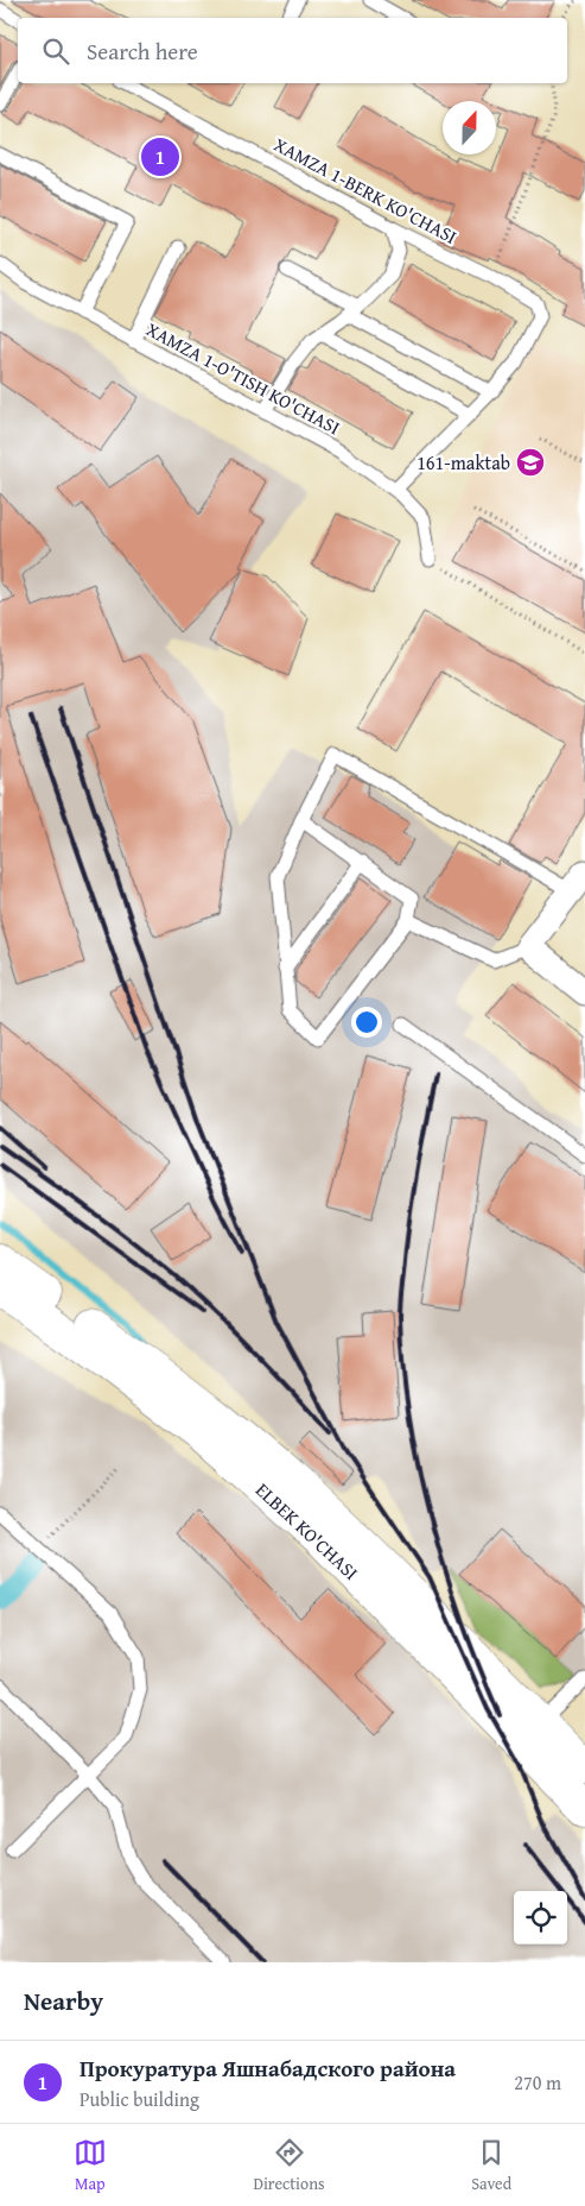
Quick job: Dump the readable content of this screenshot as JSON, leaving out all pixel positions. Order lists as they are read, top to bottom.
{
  "streets": {
    "main road": ["ELBEK KO'CHASI"],
    "lane": ["XAMZA 1-BERK KO'CHASI", "XAMZA 1-O'TISH KO'CHASI"]
  },
  "crossings": [
    ["XAMZA 1-BERK KO'CHASI", "XAMZA 1-O'TISH KO'CHASI"]
  ],
  "places": {
    "school or university": ["161-maktab"]
  },
  "north": "top",
  "page": {
    "search": "Search here",
    "pins": "1",
    "heading": "Nearby",
    "list": [
      {
        "mark": "1",
        "name": "Прокуратура Яшнабадского района",
        "note": "Public building",
        "value": "270 m"
      }
    ],
    "nav": ["Map", "Directions", "Saved"]
  }
}
